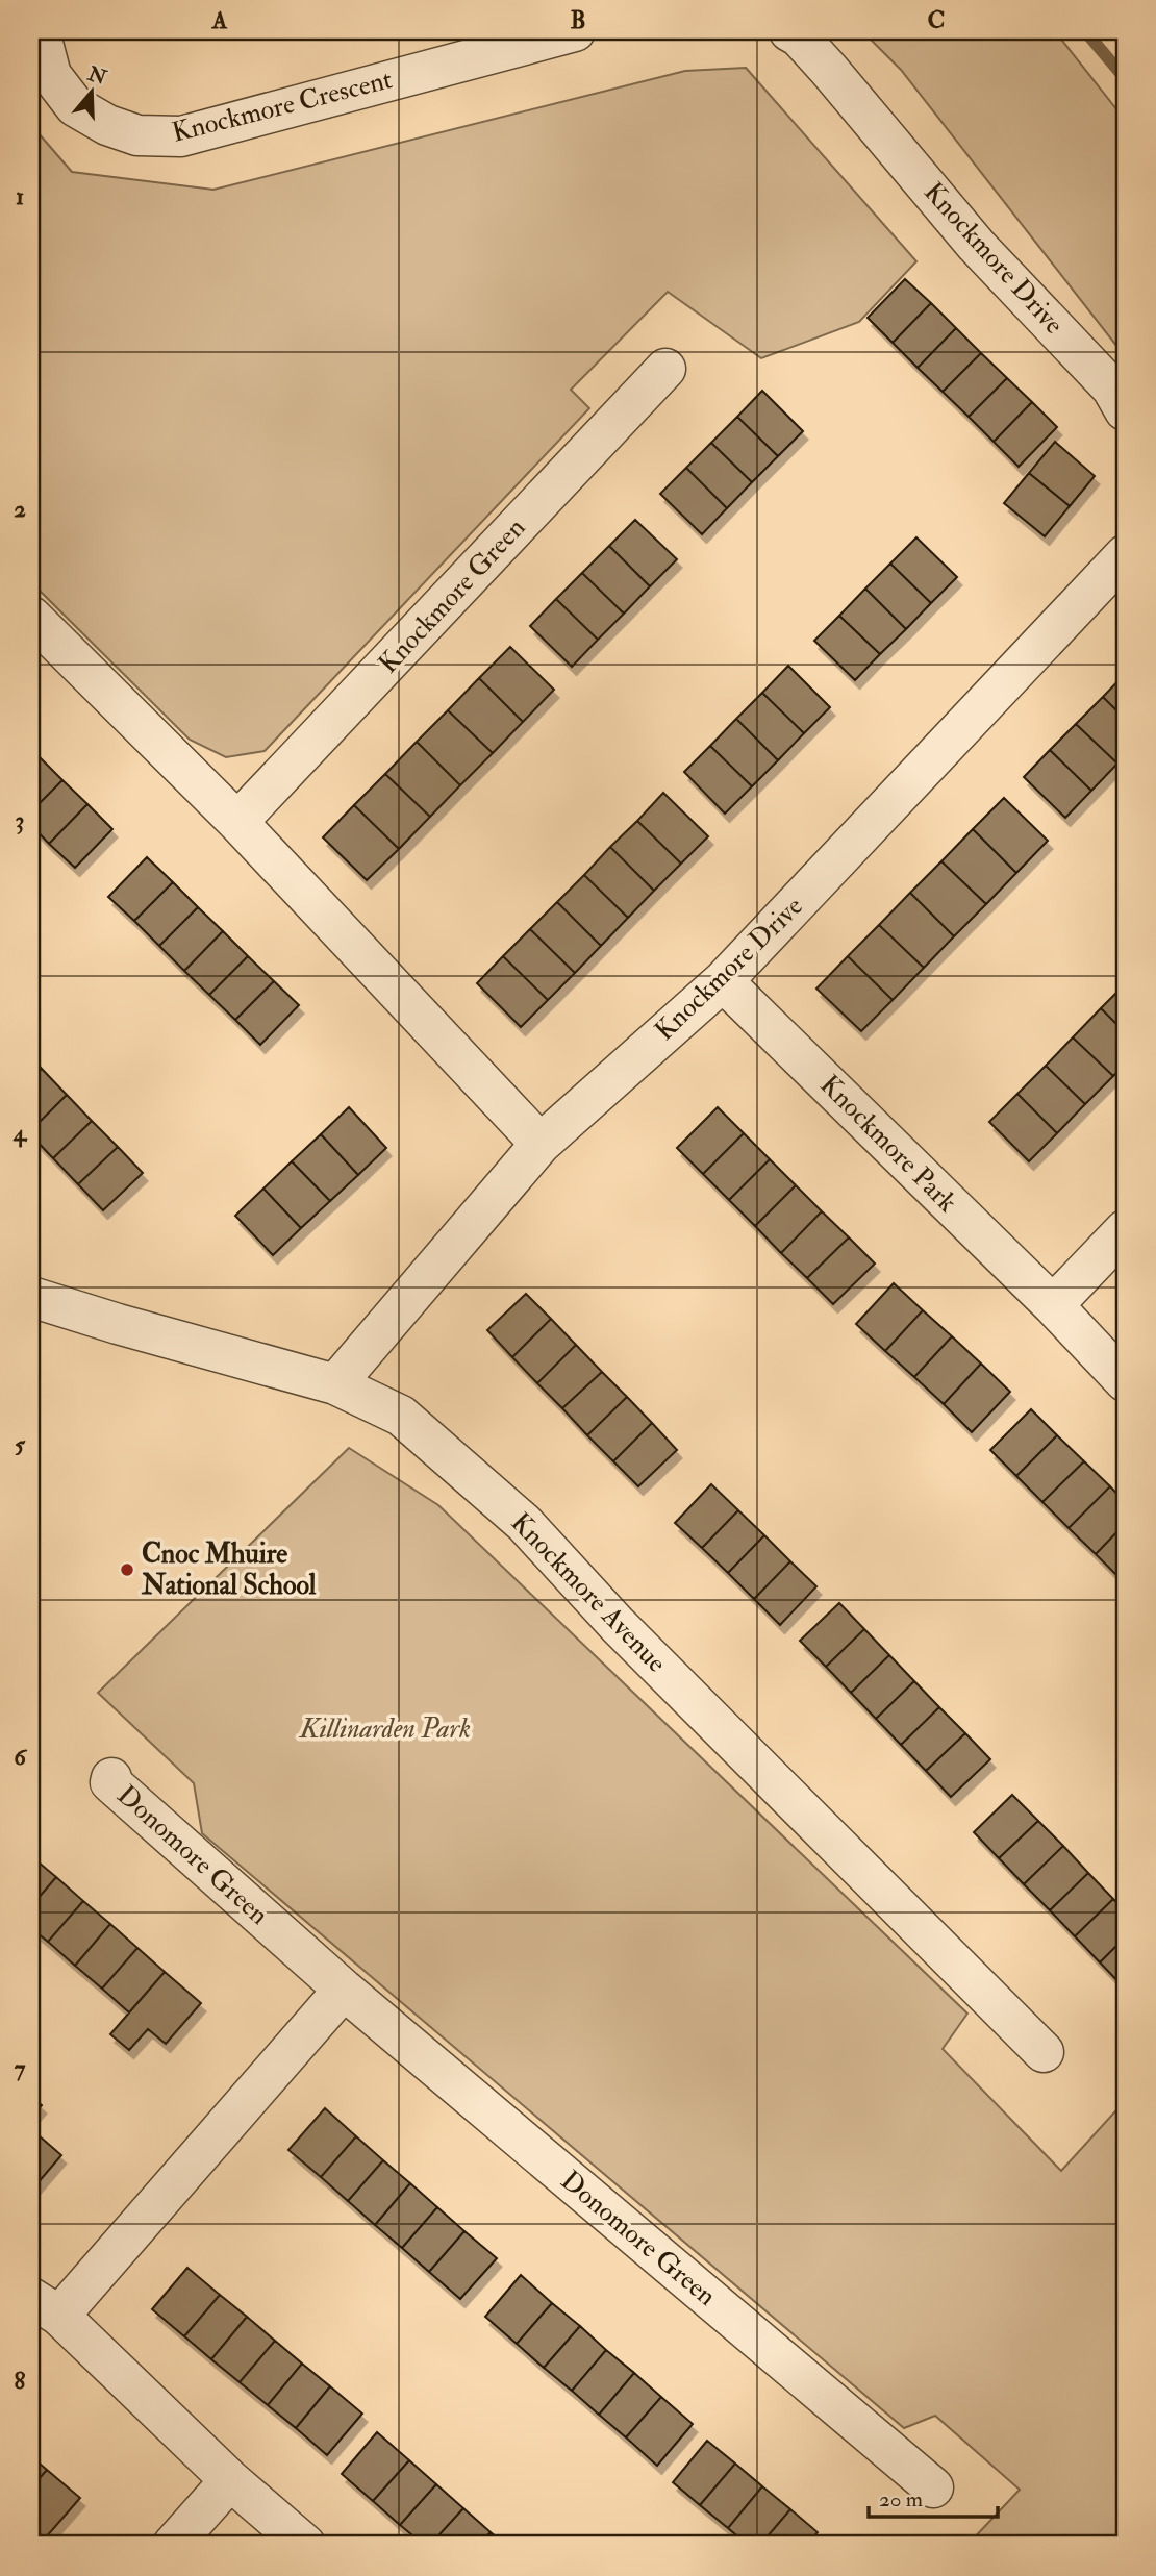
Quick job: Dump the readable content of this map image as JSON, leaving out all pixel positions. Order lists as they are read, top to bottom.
{
  "streets": {
    "street": [
      "Knockmore Crescent",
      "Knockmore Drive",
      "Knockmore Green",
      "Knockmore Park",
      "Knockmore Avenue",
      "Donomore Green"
    ]
  },
  "crossings": [
    ["Knockmore Drive", "Knockmore Park"],
    ["Knockmore Drive", "Knockmore Avenue"]
  ],
  "parks": ["Killinarden Park"],
  "places": ["Cnoc Mhuire National School"],
  "scale_bar": "20 m",
  "north": "top",
  "grid": {
    "columns": ["A", "B", "C"],
    "rows": [
      "1",
      "2",
      "3",
      "4",
      "5",
      "6",
      "7",
      "8"
    ]
  }
}
